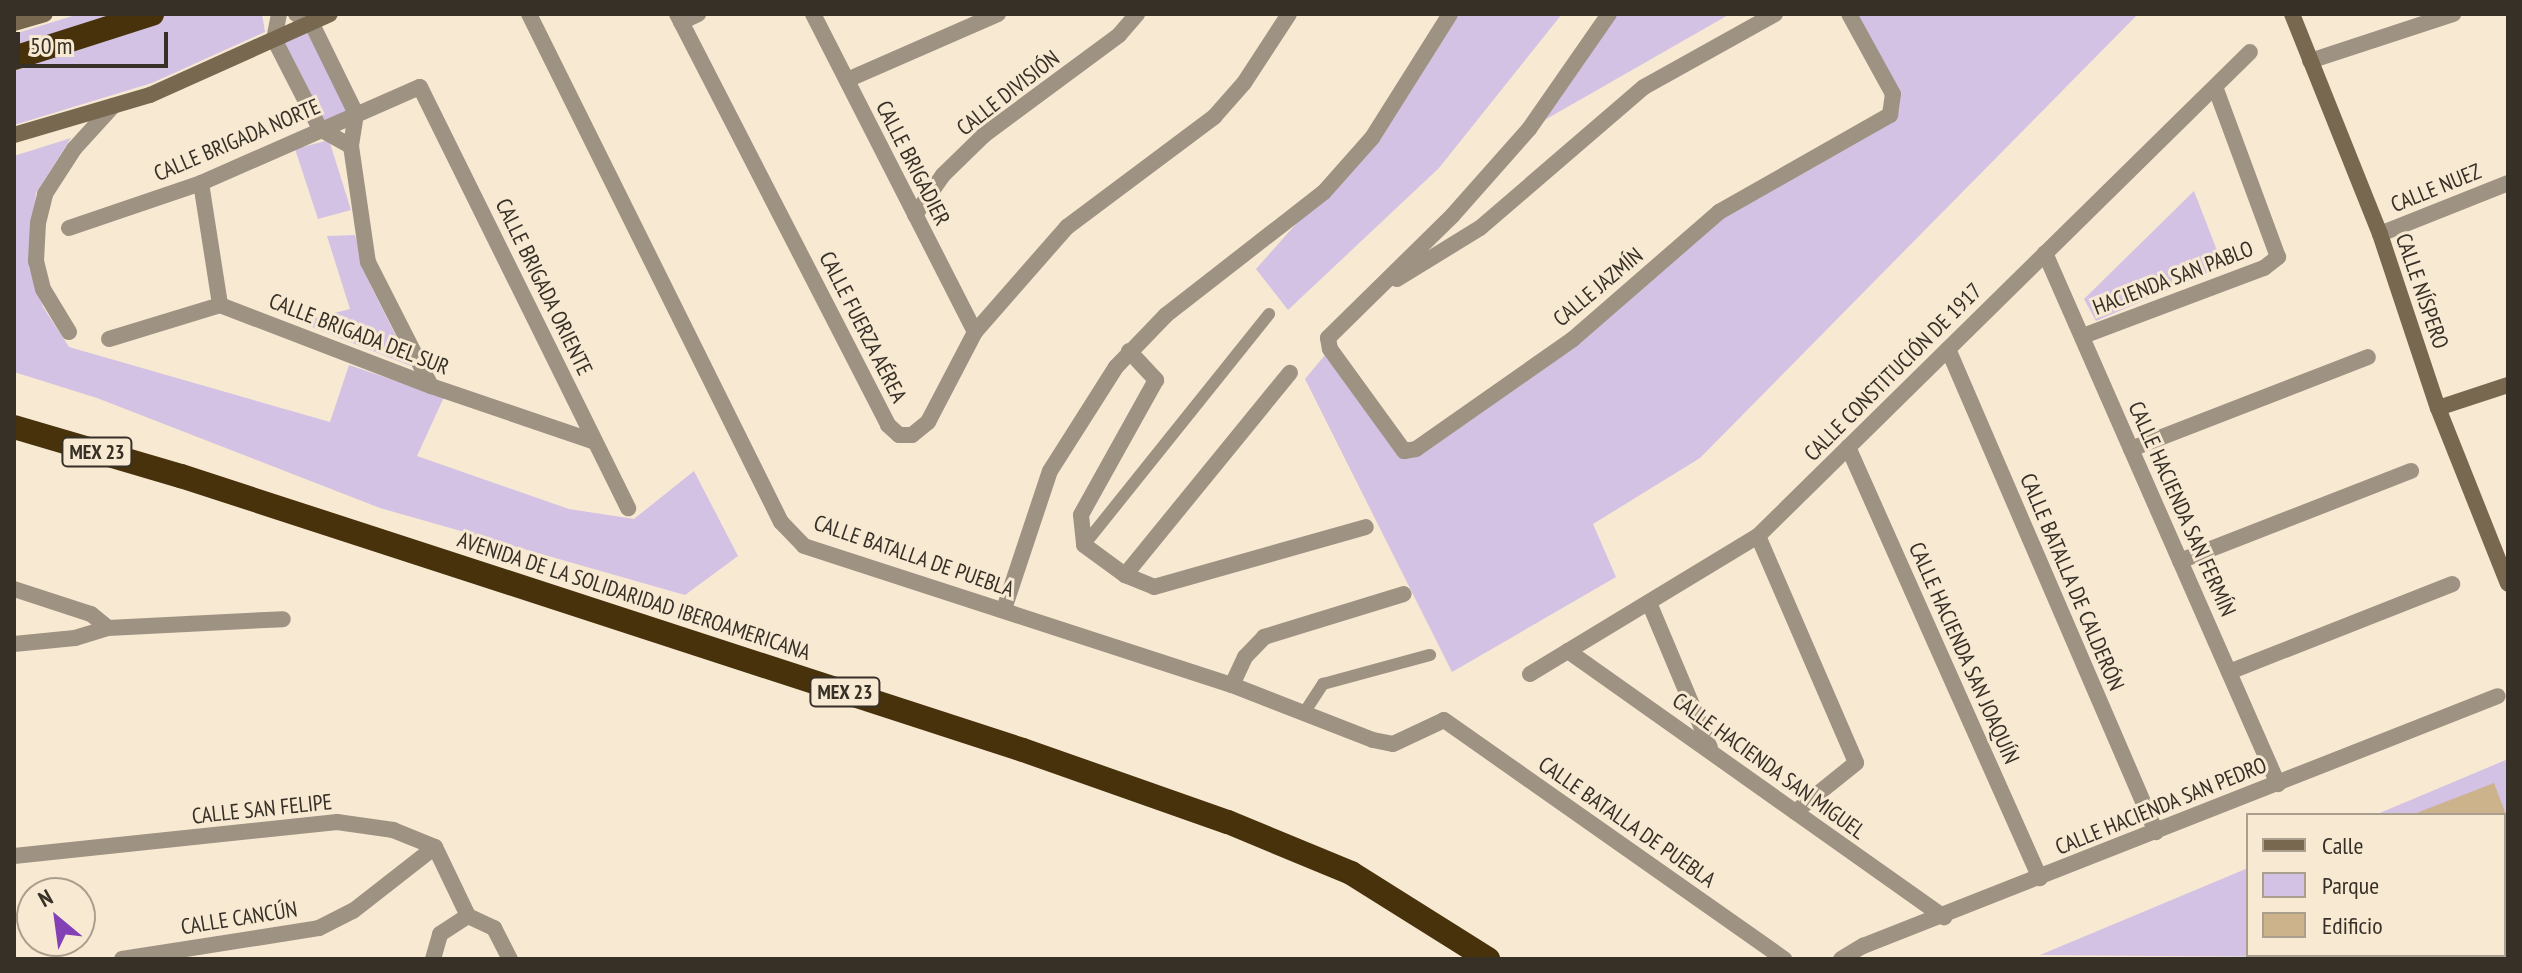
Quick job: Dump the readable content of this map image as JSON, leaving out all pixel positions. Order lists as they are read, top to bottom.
{
  "streets": {
    "highway": ["MEX 23", "AVENIDA DE LA SOLIDARIDAD IBEROAMERICANA"],
    "street": [
      "CALLE DIVISIÓN",
      "CALLE BRIGADA NORTE",
      "CALLE BRIGADIER",
      "CALLE NUEZ",
      "HACIENDA SAN PABLO",
      "CALLE BRIGADA ORIENTE",
      "CALLE JAZMÍN",
      "CALLE NÍSPERO",
      "CALLE FUERZA AÉREA",
      "CALLE BRIGADA DEL SUR",
      "CALLE CONSTITUCIÓN DE 1917",
      "CALLE HACIENDA SAN FERMÍN",
      "CALLE BATALLA DE PUEBLA",
      "CALLE BATALLA DE CALDERÓN",
      "CALLE HACIENDA SAN JOAQUÍN",
      "CALLE HACIENDA SAN MIGUEL",
      "CALLE HACIENDA SAN PEDRO",
      "CALLE SAN FELIPE",
      "CALLE CANCÚN"
    ]
  },
  "crossings": [
    ["CALLE DIVISIÓN", "CALLE BRIGADIER"],
    ["CALLE BRIGADA NORTE", "CALLE BRIGADA ORIENTE"],
    ["CALLE BRIGADIER", "CALLE FUERZA AÉREA"],
    ["CALLE NUEZ", "CALLE NÍSPERO"],
    ["HACIENDA SAN PABLO", "CALLE CONSTITUCIÓN DE 1917"],
    ["HACIENDA SAN PABLO", "CALLE HACIENDA SAN FERMÍN"],
    ["CALLE BRIGADA ORIENTE", "CALLE BRIGADA DEL SUR"],
    ["CALLE CONSTITUCIÓN DE 1917", "CALLE HACIENDA SAN FERMÍN"],
    ["CALLE CONSTITUCIÓN DE 1917", "CALLE BATALLA DE CALDERÓN"],
    ["CALLE CONSTITUCIÓN DE 1917", "CALLE HACIENDA SAN JOAQUÍN"],
    ["CALLE CONSTITUCIÓN DE 1917", "CALLE HACIENDA SAN MIGUEL"],
    ["CALLE HACIENDA SAN FERMÍN", "CALLE HACIENDA SAN PEDRO"],
    ["CALLE BATALLA DE CALDERÓN", "CALLE HACIENDA SAN PEDRO"],
    ["CALLE HACIENDA SAN JOAQUÍN", "CALLE HACIENDA SAN PEDRO"],
    ["CALLE HACIENDA SAN MIGUEL", "CALLE HACIENDA SAN PEDRO"],
    ["CALLE SAN FELIPE", "CALLE CANCÚN"]
  ],
  "legend": ["Calle", "Parque", "Edificio"],
  "scale_bar": "50 m",
  "north": "top left"
}
